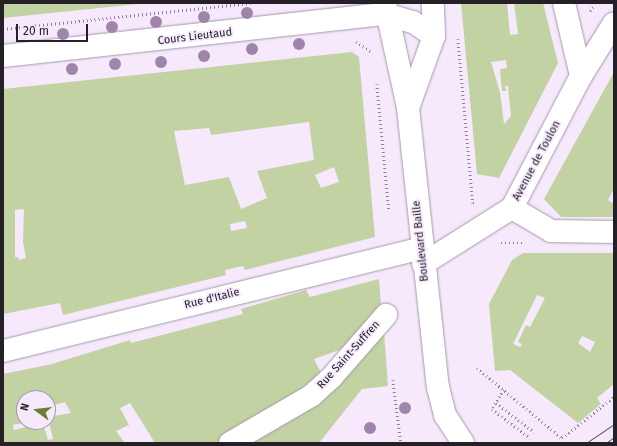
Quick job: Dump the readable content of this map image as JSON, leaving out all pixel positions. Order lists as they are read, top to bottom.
{
  "streets": {
    "street": [
      "Cours Lieutaud",
      "Avenue de Toulon",
      "Boulevard Baille",
      "Rue d'Italie",
      "Rue Saint-Suffren"
    ]
  },
  "crossings": [
    ["Cours Lieutaud", "Boulevard Baille"],
    ["Avenue de Toulon", "Boulevard Baille"],
    ["Avenue de Toulon", "Rue d'Italie"],
    ["Boulevard Baille", "Rue d'Italie"]
  ],
  "scale_bar": "20 m",
  "north": "left"
}
